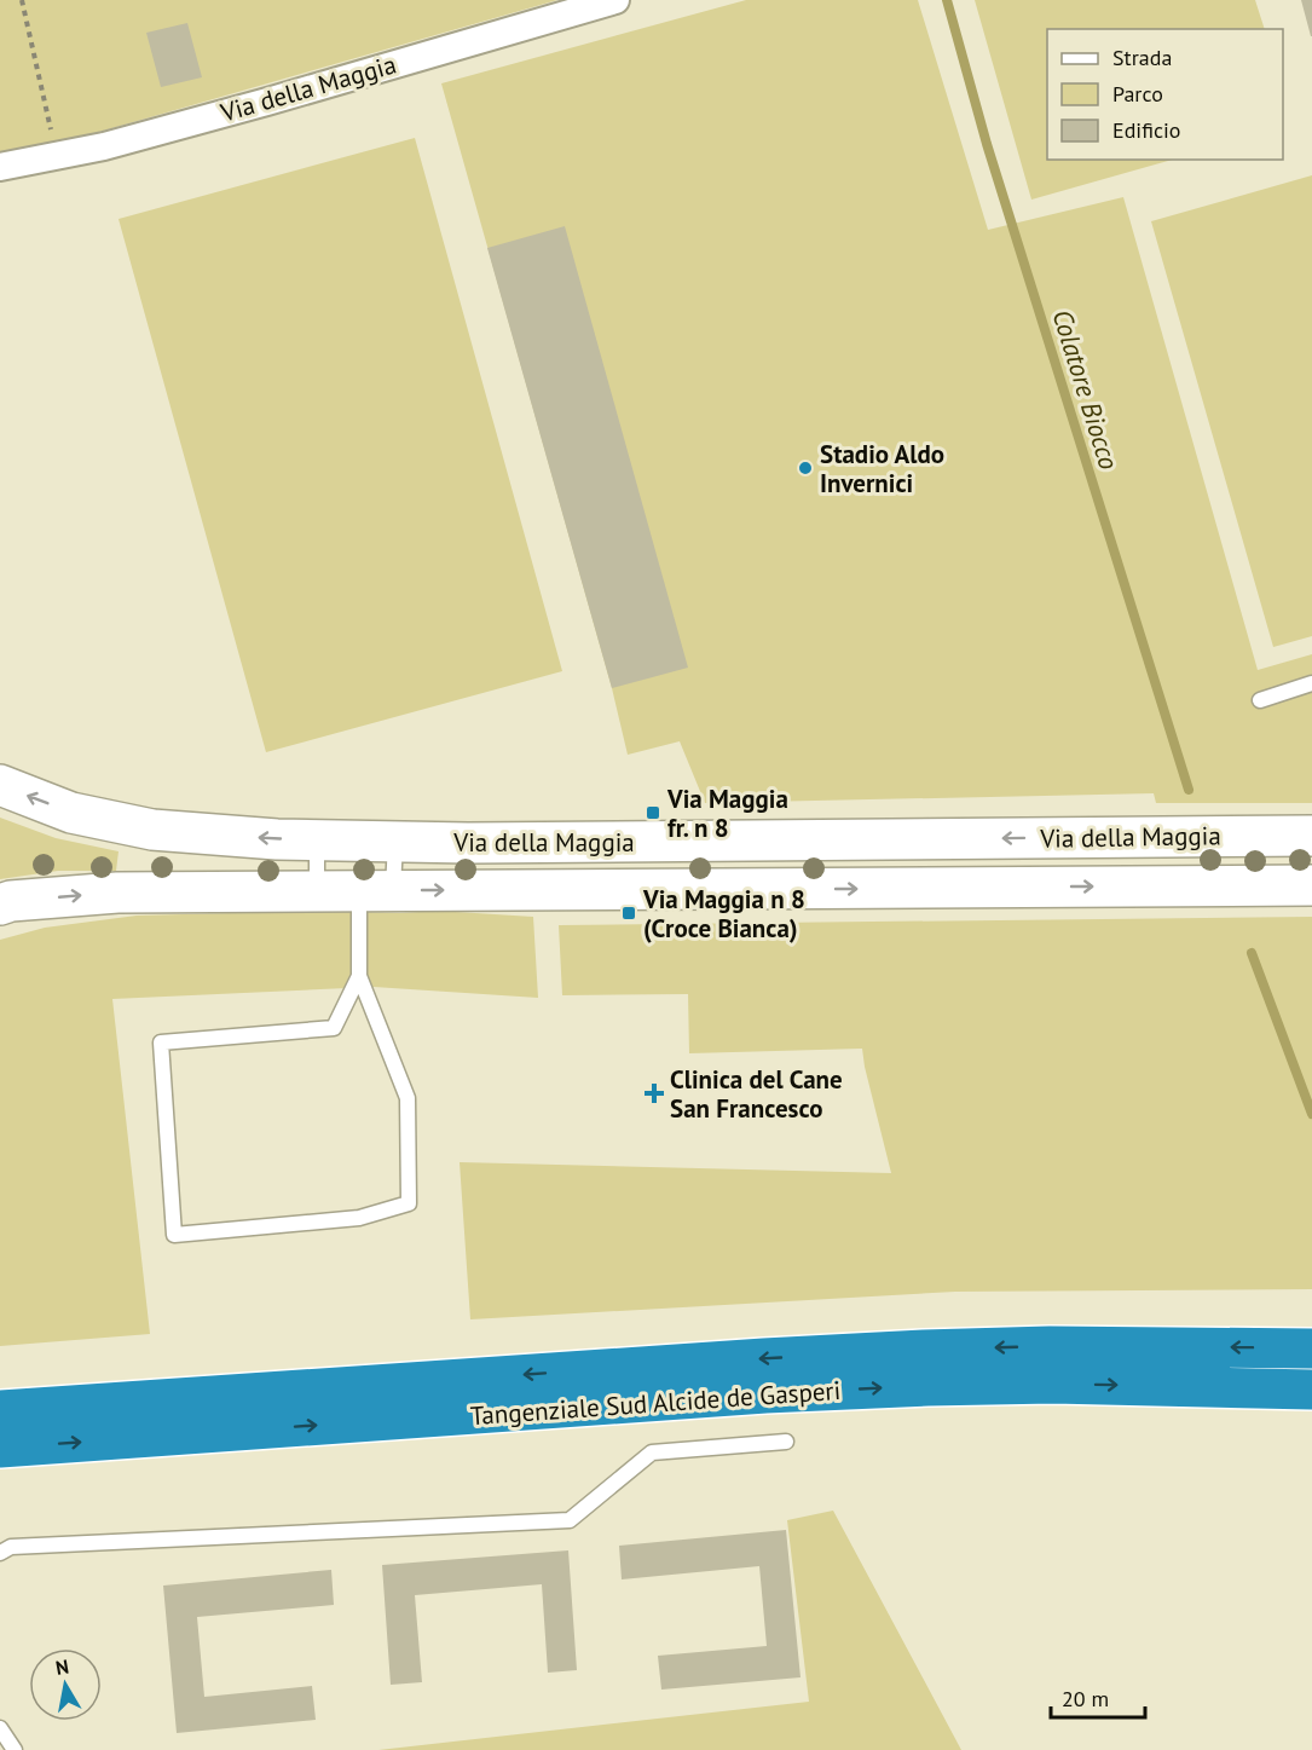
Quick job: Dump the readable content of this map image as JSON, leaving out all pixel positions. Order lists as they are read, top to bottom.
{
  "streets": {
    "highway": ["Tangenziale Sud Alcide de Gasperi"],
    "street": ["Via della Maggia"]
  },
  "water": ["Colatore Biocco"],
  "places": {
    "other": ["Stadio Aldo Invernici"],
    "transit": ["Via Maggia fr. n 8", "Via Maggia n 8 (Croce Bianca)"],
    "health": ["Clinica del Cane San Francesco"]
  },
  "legend": ["Strada", "Parco", "Edificio"],
  "scale_bar": "20 m",
  "north": "top"
}
